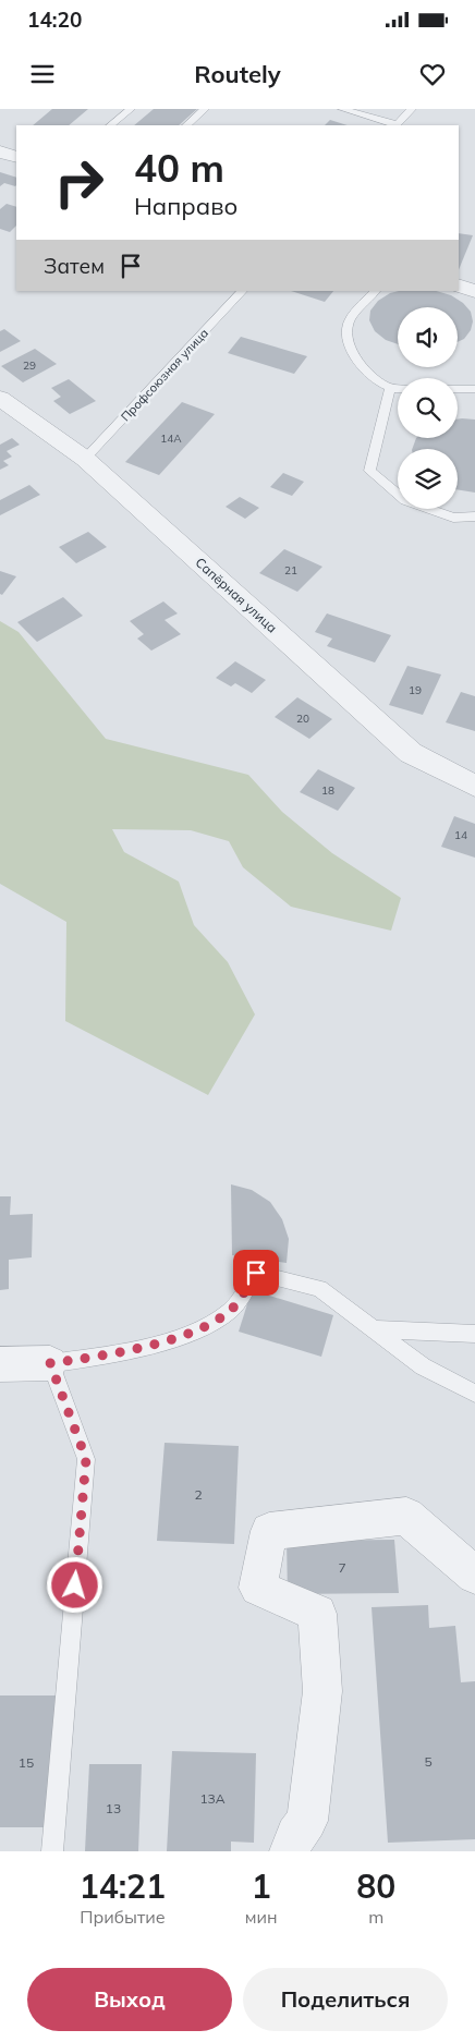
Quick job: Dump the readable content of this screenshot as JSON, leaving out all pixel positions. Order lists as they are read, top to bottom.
{
  "streets": {
    "street": ["Сапёрная улица"],
    "lane": ["Профсоюзная улица"]
  },
  "crossings": [
    ["Профсоюзная улица", "Сапёрная улица"]
  ],
  "house_numbers": [
    "29",
    "14А",
    "21",
    "19",
    "20",
    "18",
    "14",
    "2",
    "7",
    "5",
    "15",
    "13А",
    "13"
  ],
  "page": {
    "status": "14:20",
    "header": "Routely",
    "turn": ["40 m", "Направо"],
    "then": "Затем",
    "eta": [
      "14:21",
      "Прибытие",
      "1",
      "мин",
      "80",
      "m"
    ],
    "buttons": ["Выход", "Поделиться"]
  }
}
